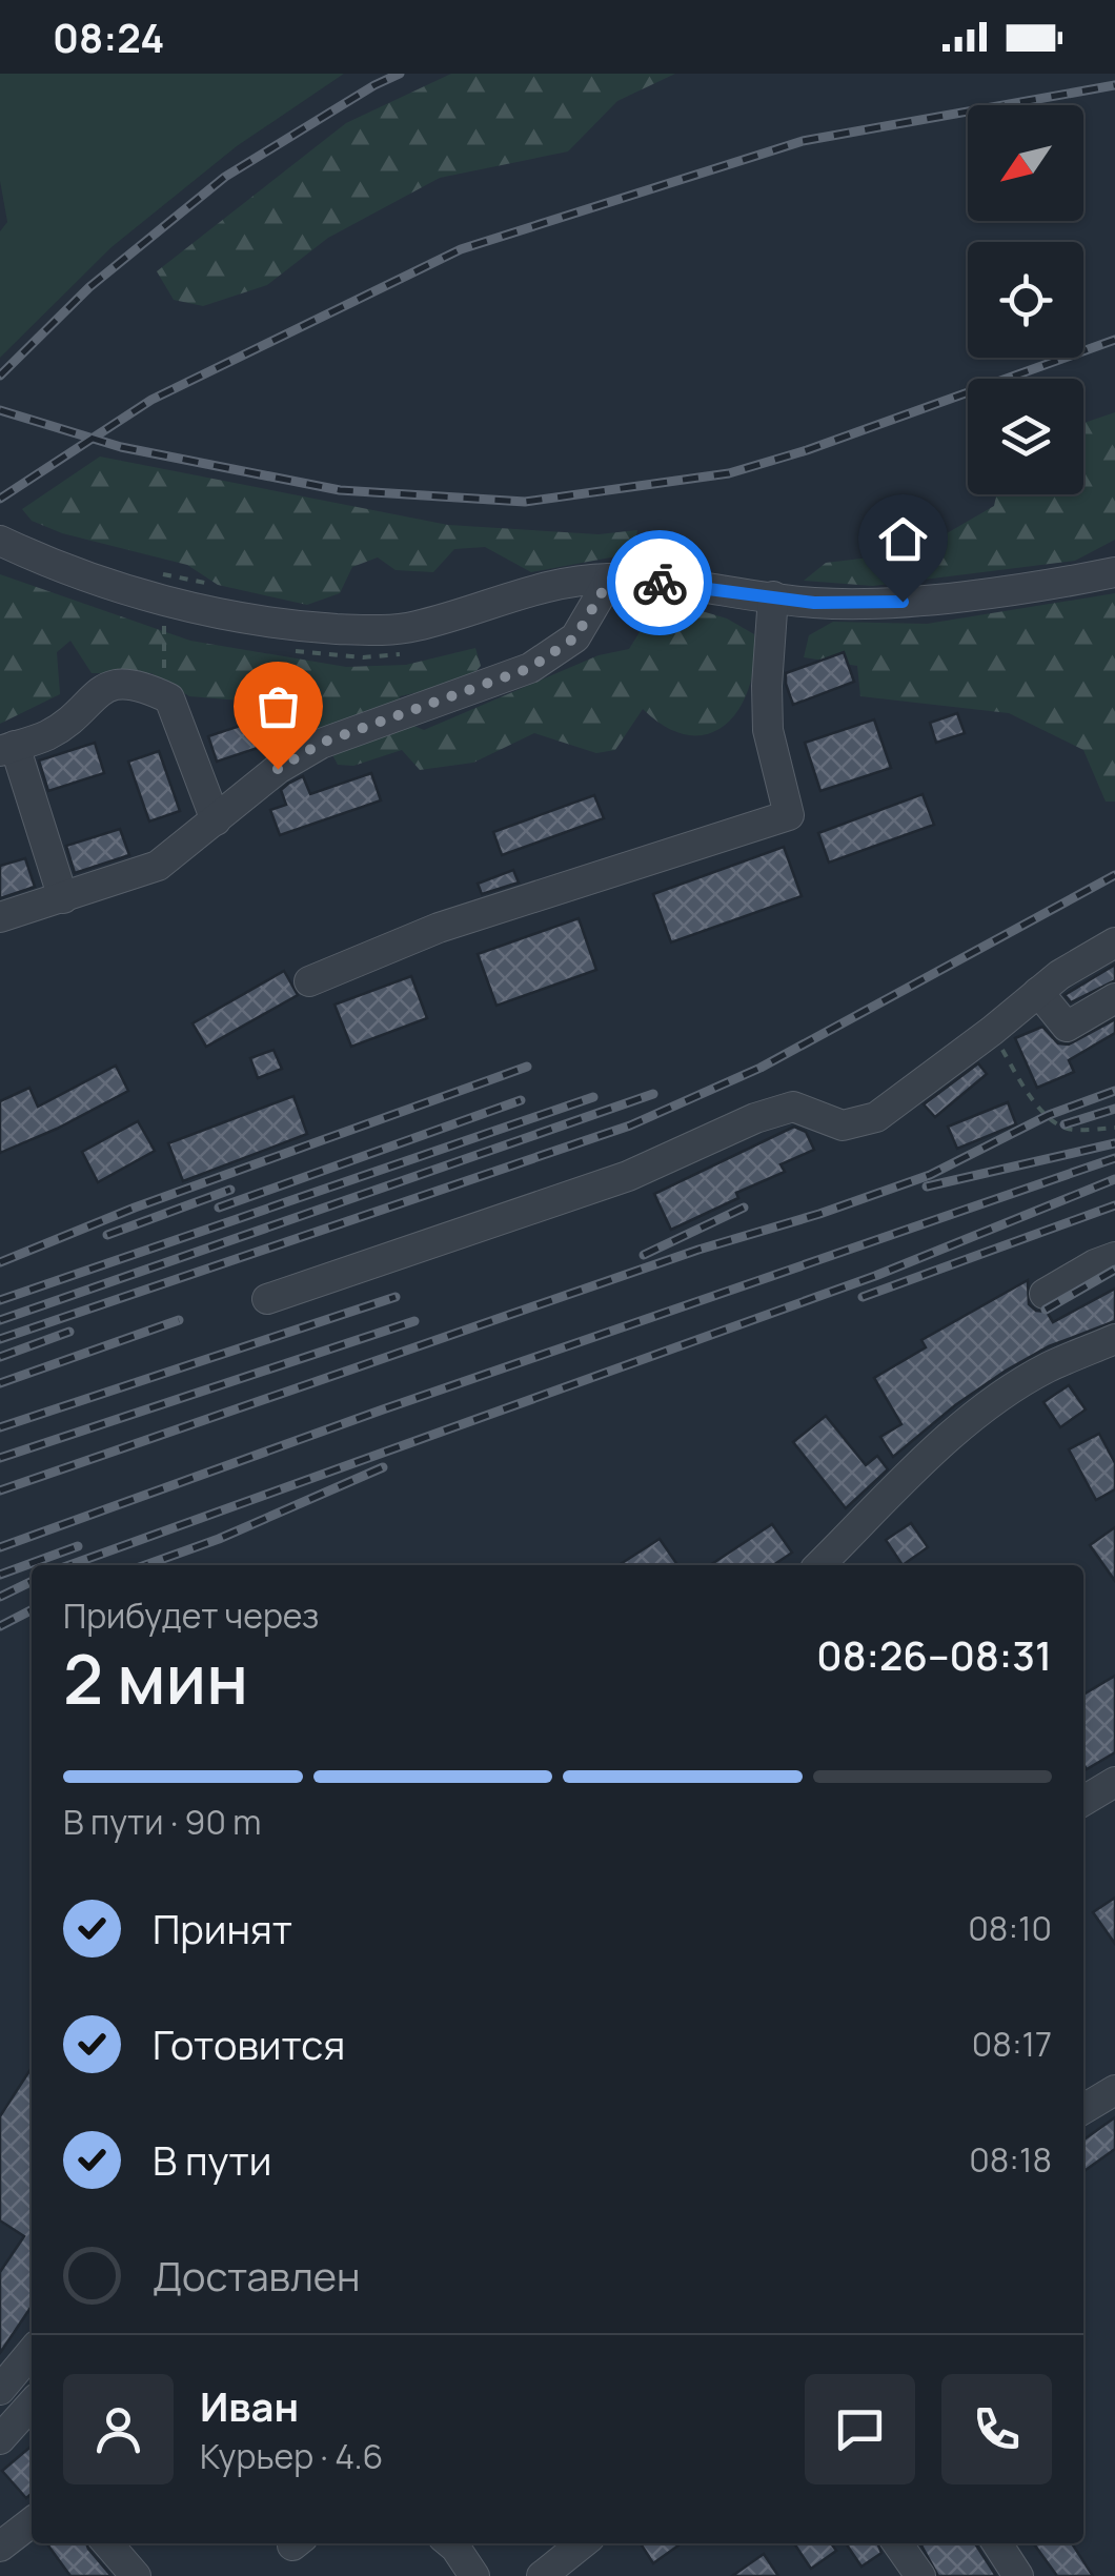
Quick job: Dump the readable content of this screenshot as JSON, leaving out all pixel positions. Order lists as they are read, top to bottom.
{
  "north": "bottom left",
  "page": {
    "status": "08:24",
    "heading": ["2 мин", "Прибудет через", "08:26–08:31"],
    "panel": ["Иван", "Курьер · 4.6"],
    "bar": "В пути · 90 m",
    "list": [
      ["Принят", "08:10"],
      ["Готовится", "08:17"],
      ["В пути", "08:18"],
      "Доставлен"
    ]
  }
}
